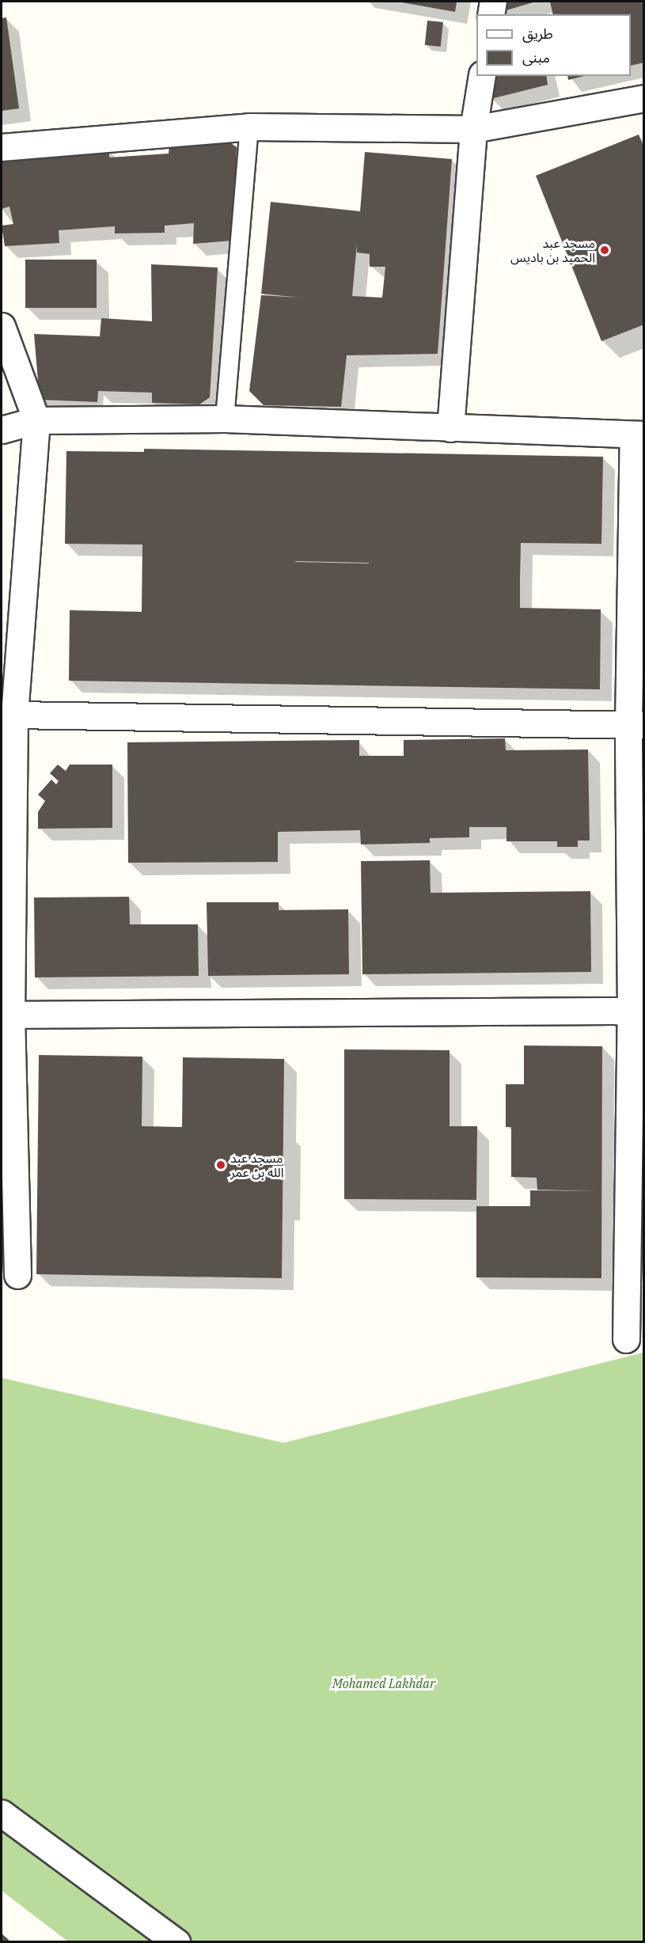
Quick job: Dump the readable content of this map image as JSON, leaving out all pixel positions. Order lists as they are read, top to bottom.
{
  "parks": ["Mohamed Lakhdar"],
  "places": ["مسجد عبد الحميد بن باديس", "مسجد عبد الله بن عمر"],
  "legend": ["طريق", "مبنى"]
}
